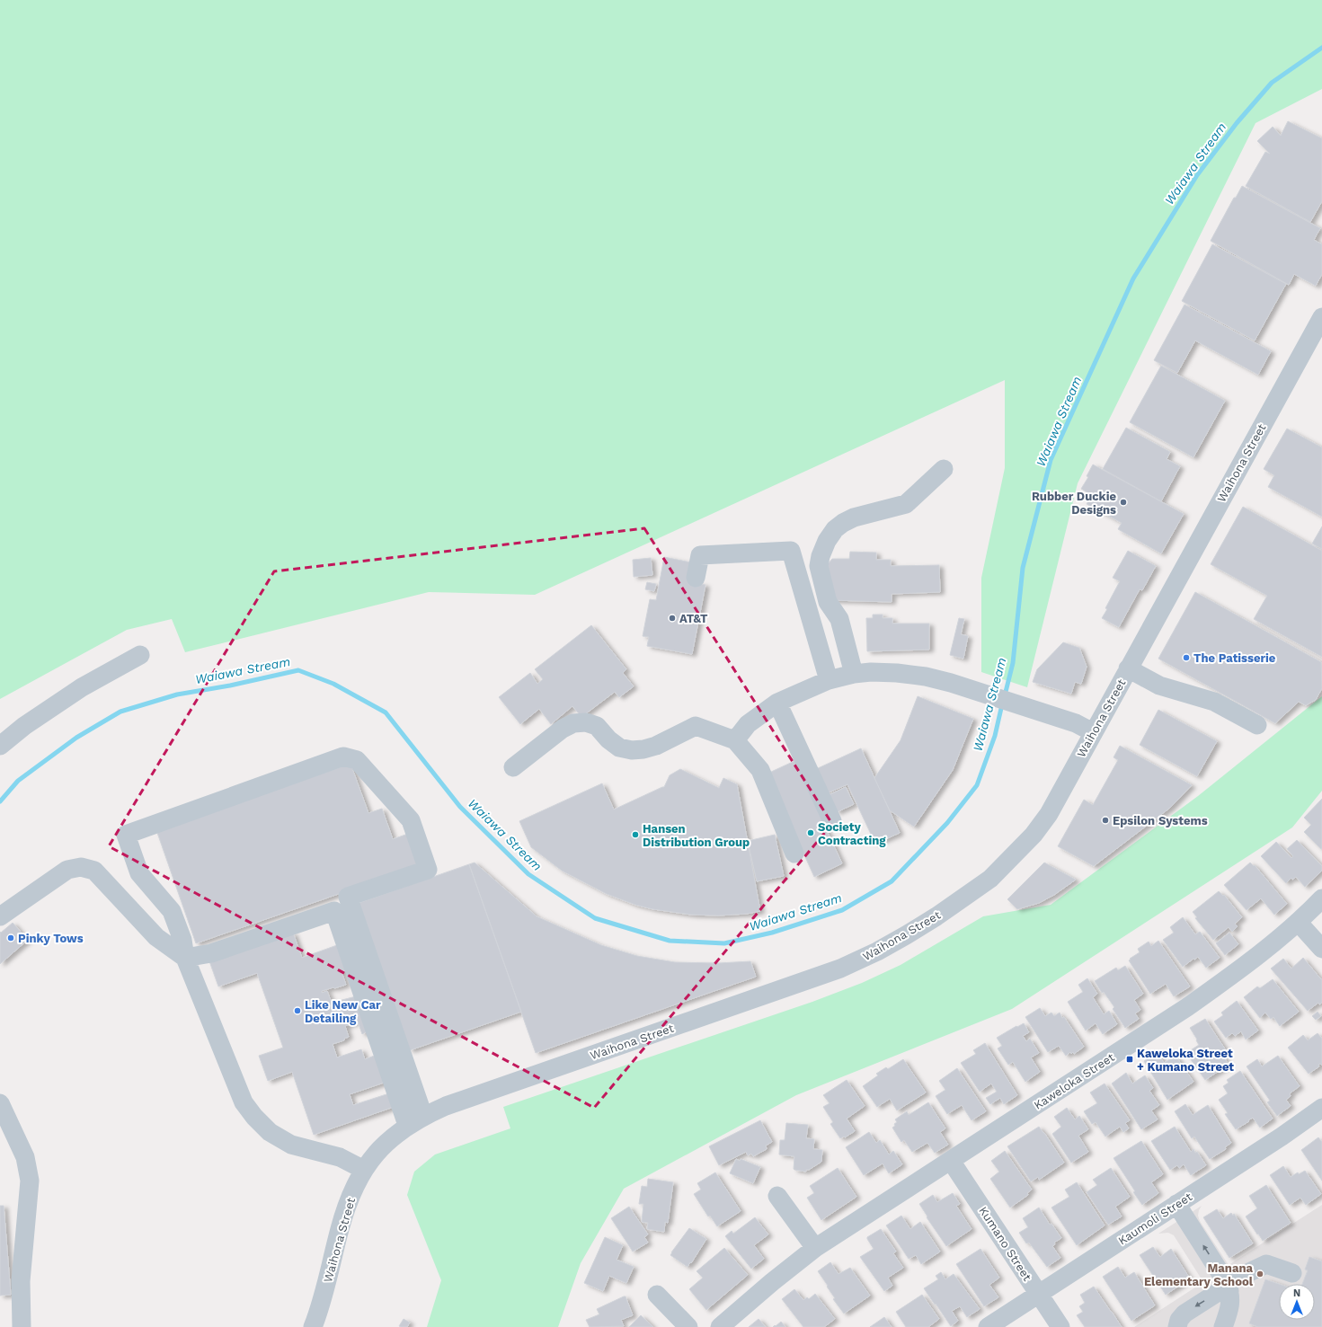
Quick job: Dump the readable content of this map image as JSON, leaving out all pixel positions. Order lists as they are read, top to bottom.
{
  "streets": {
    "street": [
      "Waihona Street",
      "Kaweloka Street",
      "Kaumoli Street",
      "Kumano Street"
    ]
  },
  "crossings": [
    ["Kaweloka Street", "Kumano Street"],
    ["Kaumoli Street", "Kumano Street"]
  ],
  "water": ["Waiawa Stream"],
  "places": {
    "other": [
      "Rubber Duckie Designs",
      "AT&T",
      "The Patisserie",
      "Epsilon Systems",
      "Society Contracting",
      "Hansen Distribution Group",
      "Pinky Tows",
      "Like New Car Detailing",
      "Manana Elementary School"
    ],
    "transit": ["Kaweloka Street + Kumano Street"]
  },
  "north": "top"
}
